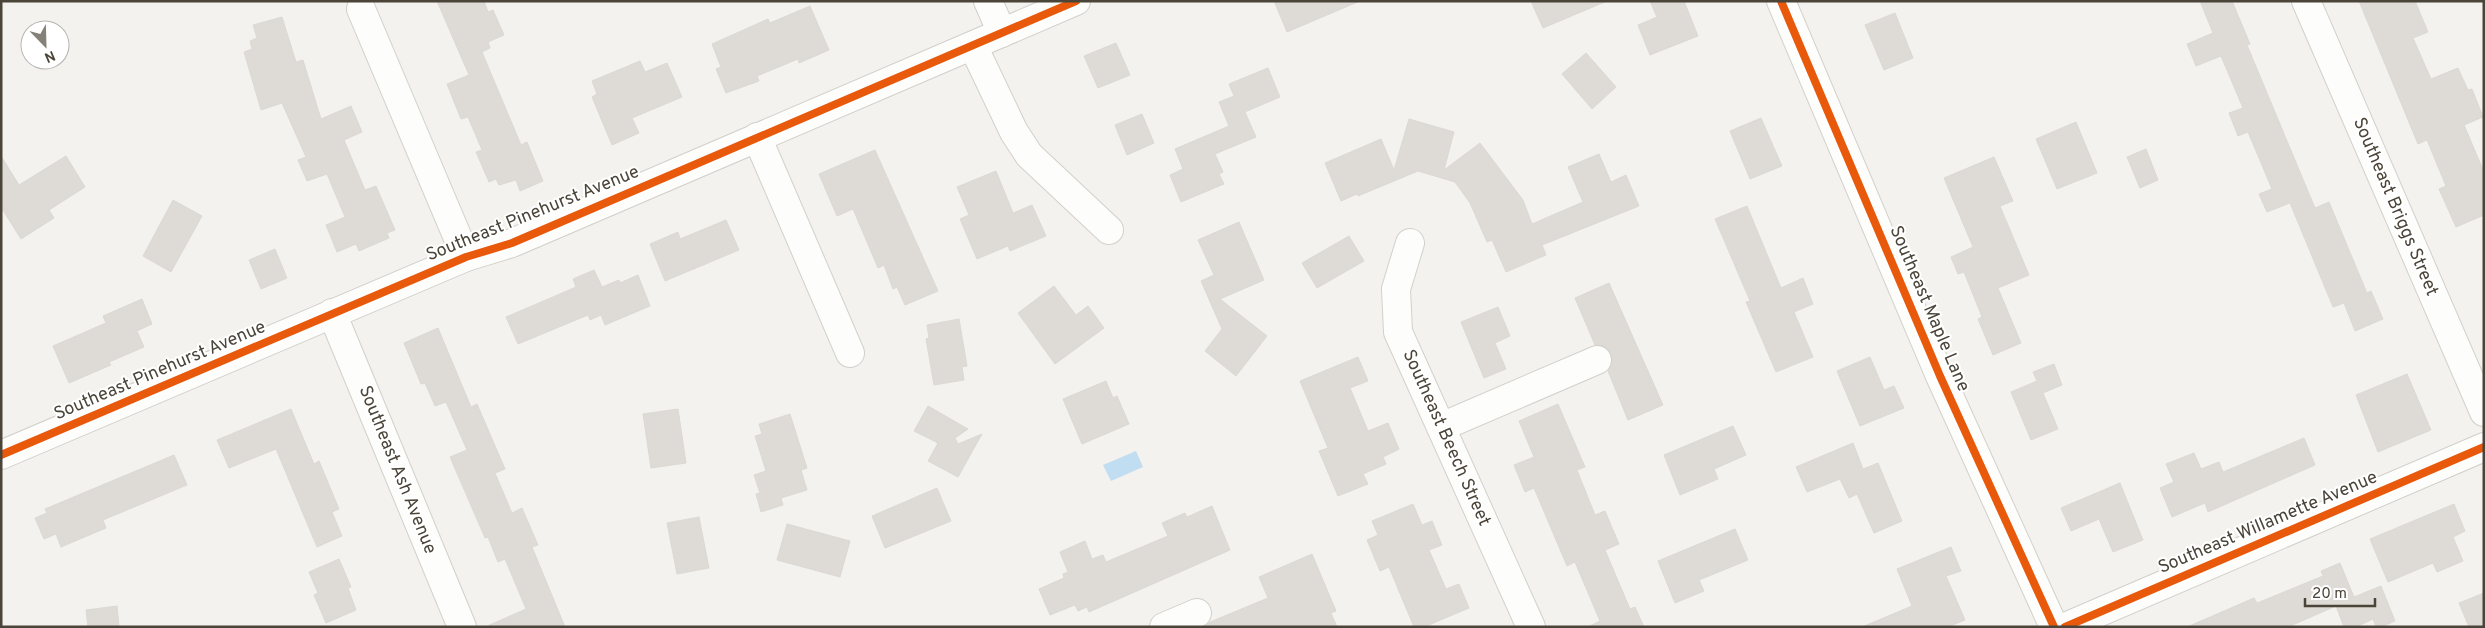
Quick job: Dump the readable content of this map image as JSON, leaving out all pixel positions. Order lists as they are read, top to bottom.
{
  "streets": {
    "street": [
      "Southeast Briggs Street",
      "Southeast Pinehurst Avenue",
      "Southeast Maple Lane",
      "Southeast Beech Street",
      "Southeast Ash Avenue",
      "Southeast Willamette Avenue"
    ]
  },
  "crossings": [
    ["Southeast Pinehurst Avenue", "Southeast Ash Avenue"]
  ],
  "scale_bar": "20 m",
  "north": "bottom right"
}
